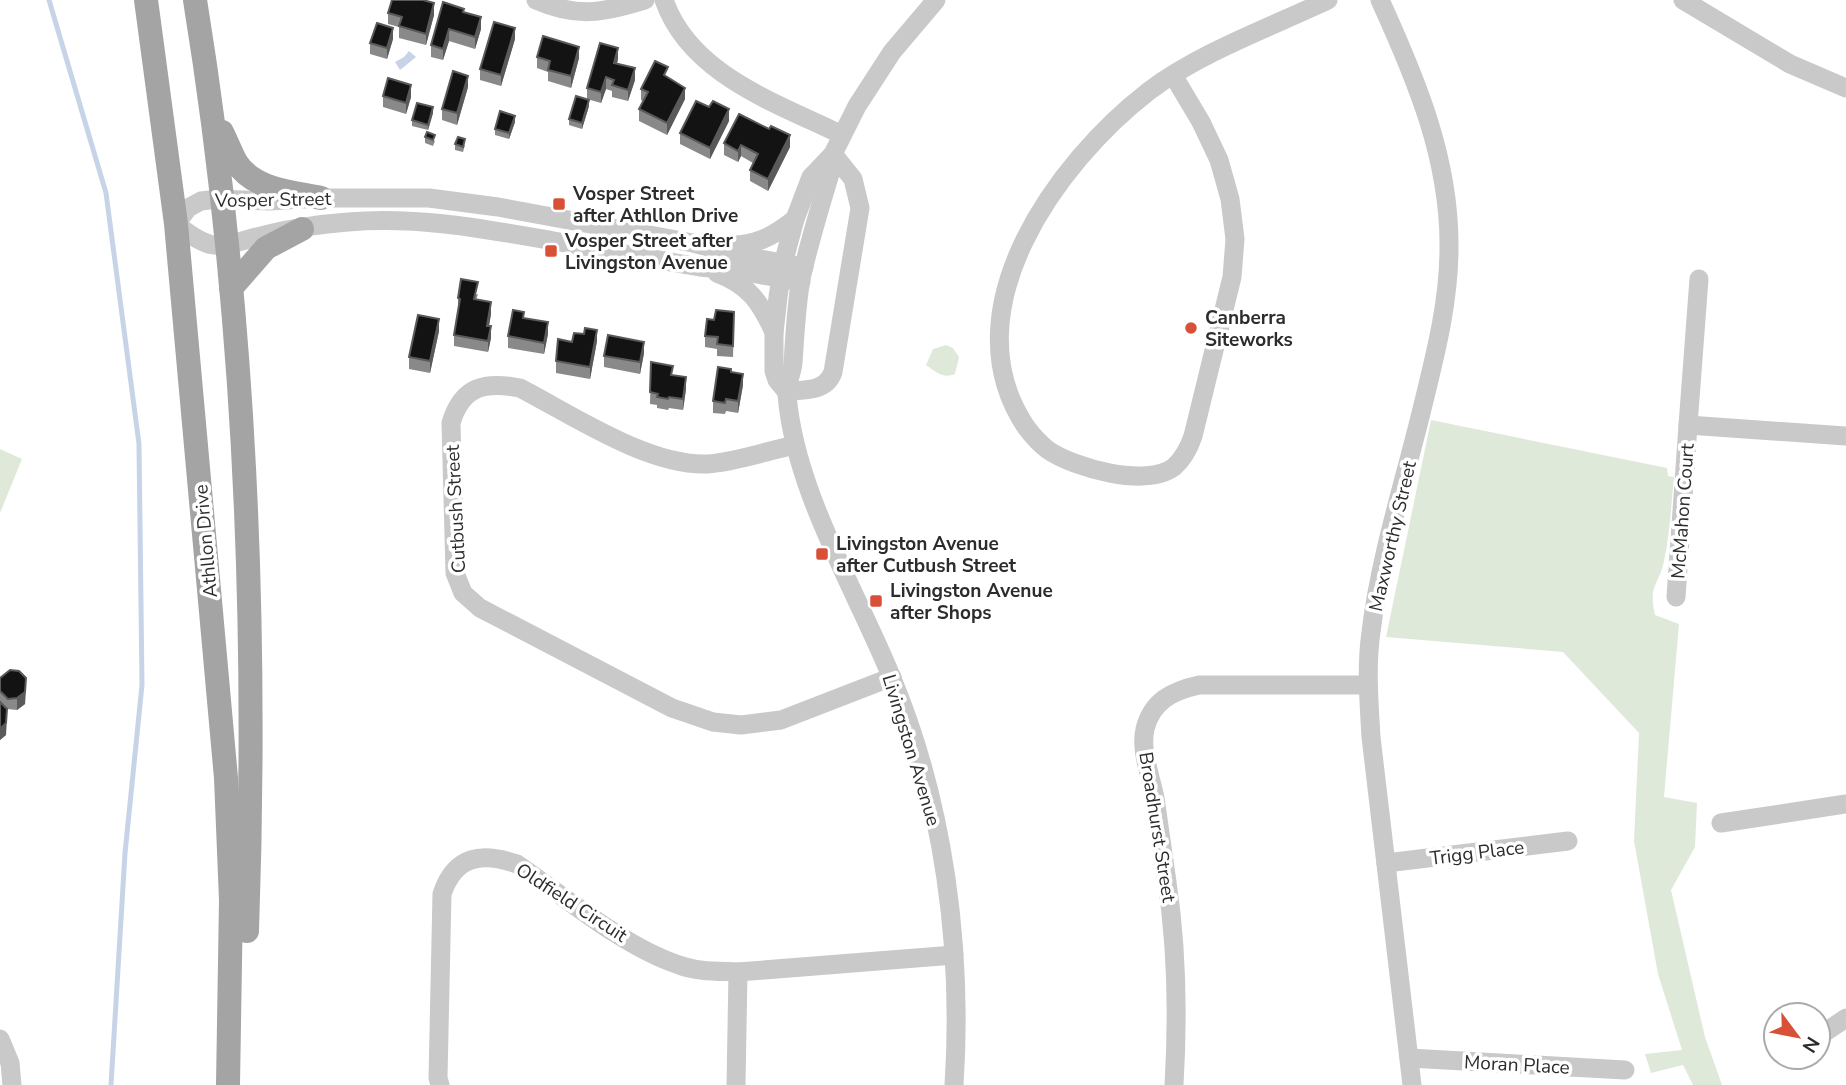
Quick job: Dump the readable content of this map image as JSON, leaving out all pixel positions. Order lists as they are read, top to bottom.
{
  "streets": {
    "main road": ["Athllon Drive"],
    "street": [
      "Vosper Street",
      "Cutbush Street",
      "McMahon Court",
      "Maxworthy Street",
      "Livingston Avenue",
      "Broadhurst Street",
      "Trigg Place",
      "Oldfield Circuit",
      "Moran Place"
    ]
  },
  "crossings": [
    ["Vosper Street", "Athllon Drive"],
    ["Vosper Street", "Livingston Avenue"],
    ["Cutbush Street", "Livingston Avenue"],
    ["Maxworthy Street", "Broadhurst Street"],
    ["Maxworthy Street", "Trigg Place"],
    ["Maxworthy Street", "Moran Place"],
    ["Livingston Avenue", "Oldfield Circuit"]
  ],
  "places": {
    "transit": [
      "Vosper Street after Athllon Drive",
      "Vosper Street after Livingston Avenue",
      "Livingston Avenue after Cutbush Street",
      "Livingston Avenue after Shops"
    ],
    "other": ["Canberra Siteworks"]
  },
  "north": "bottom right"
}
